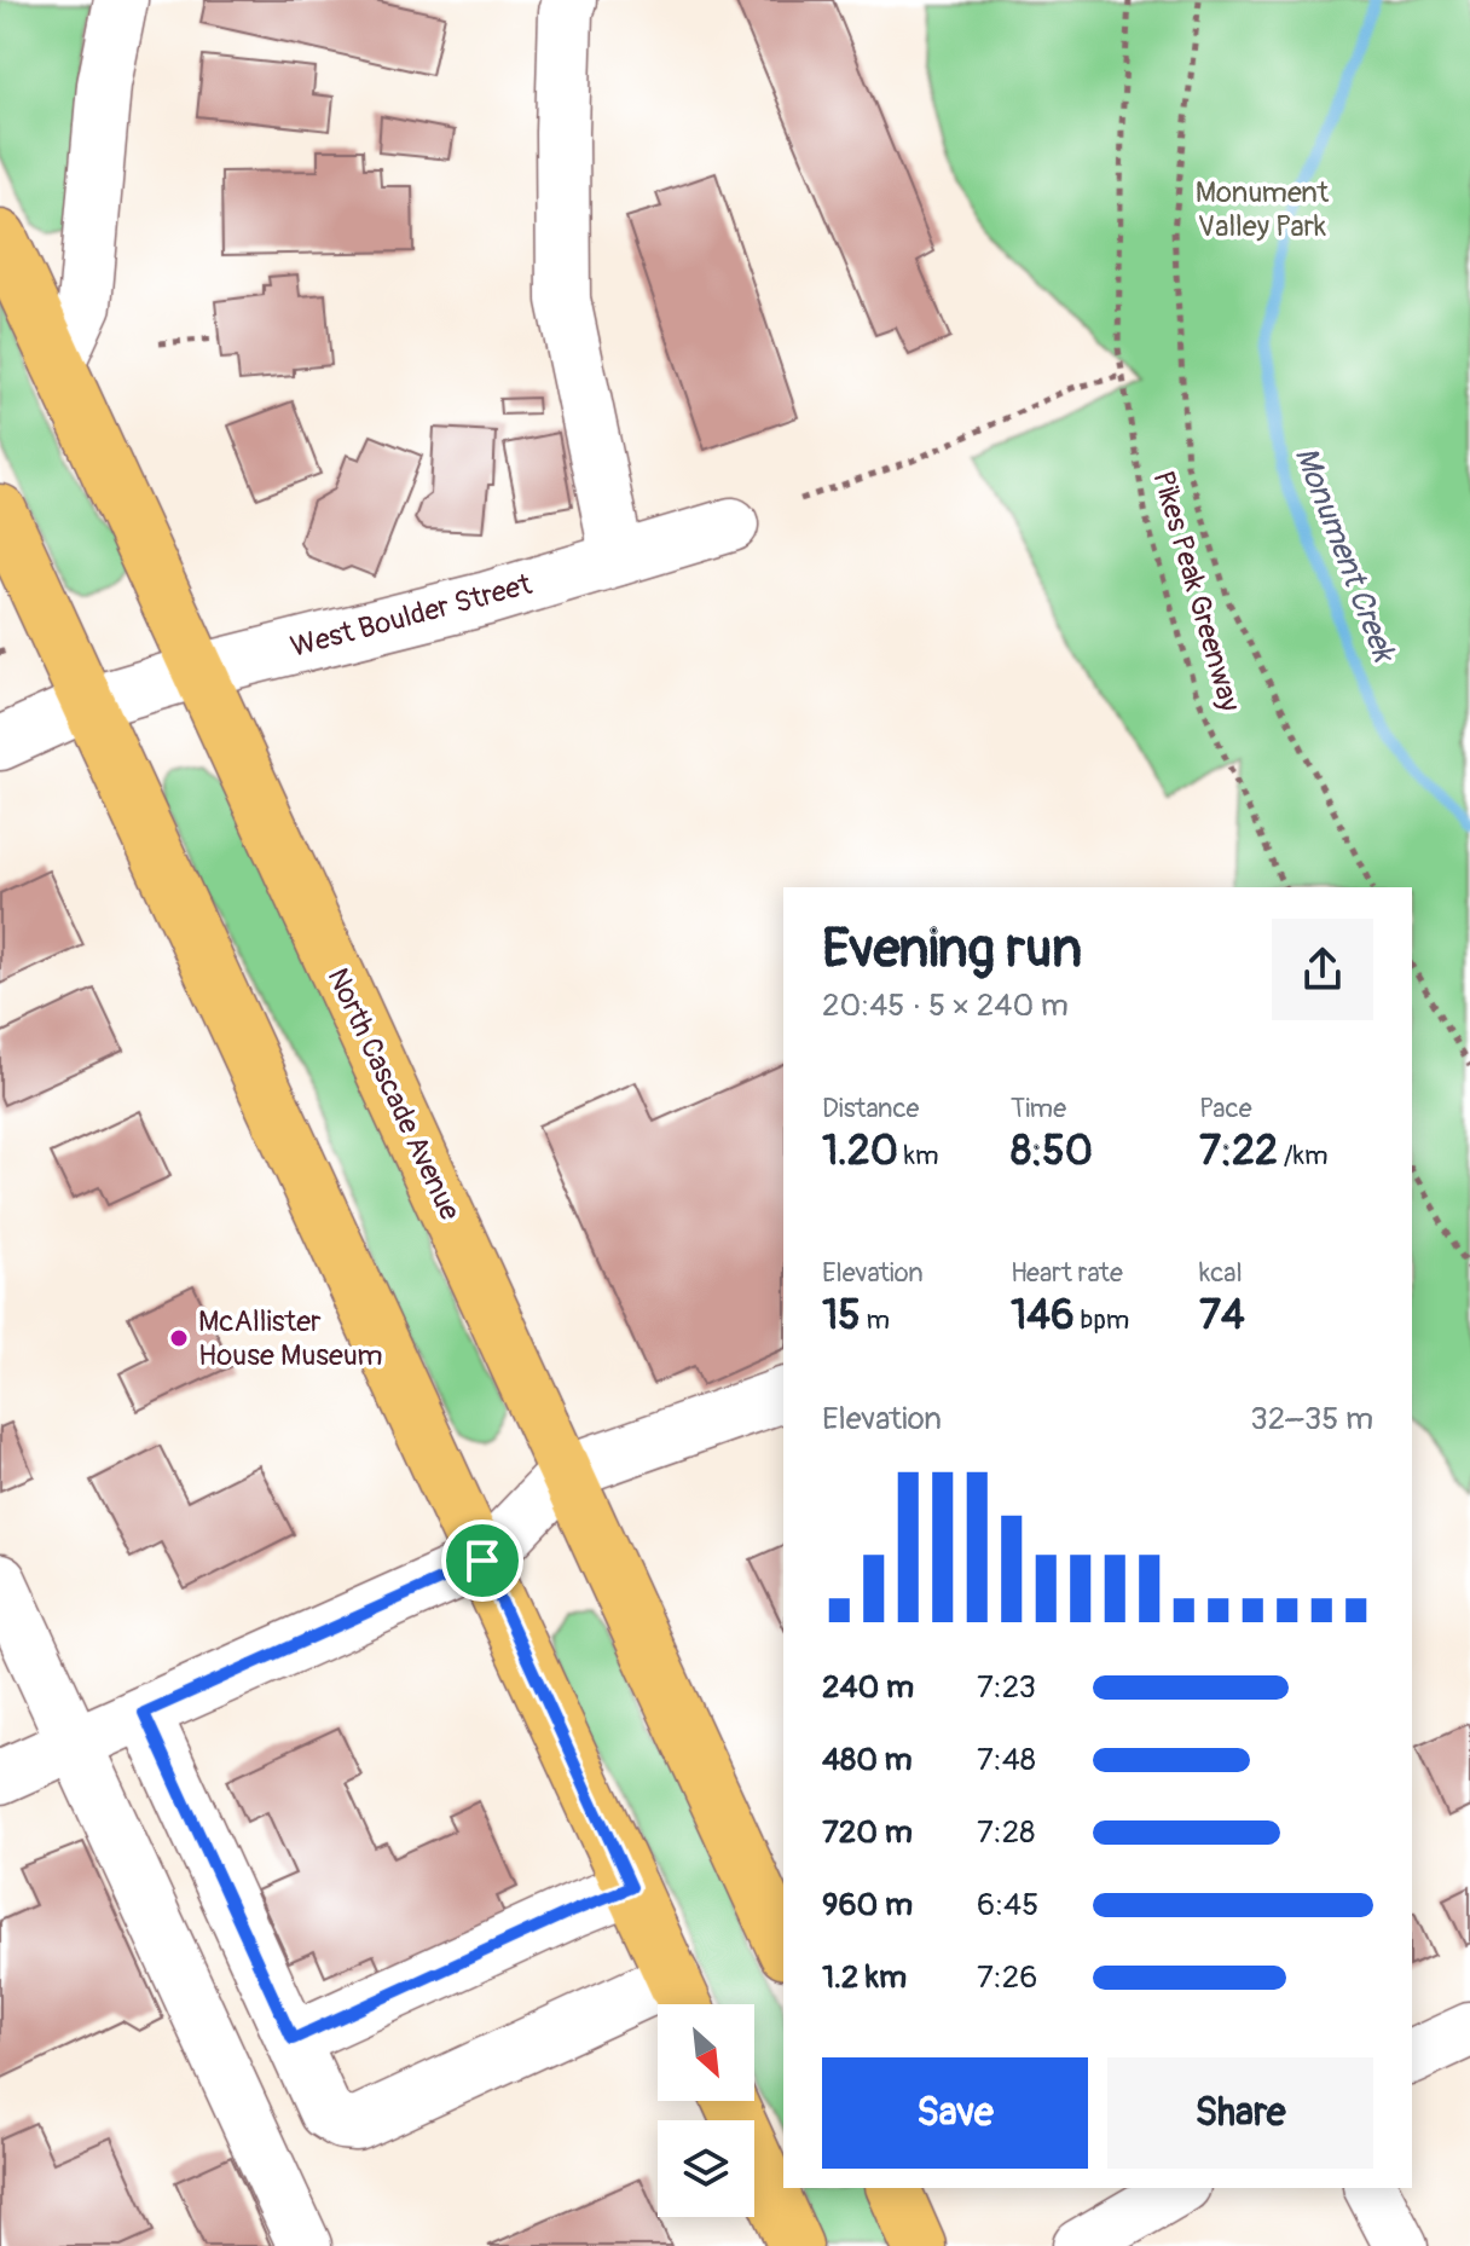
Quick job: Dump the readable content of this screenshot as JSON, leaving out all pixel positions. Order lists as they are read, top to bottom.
{
  "streets": {
    "main road": ["North Cascade Avenue"],
    "street": ["West Boulder Street"],
    "path": ["Pikes Peak Greenway"]
  },
  "crossings": [
    ["West Boulder Street", "North Cascade Avenue"]
  ],
  "water": ["Monument Creek"],
  "parks": ["Monument Valley Park"],
  "places": ["McAllister House Museum"],
  "north": "bottom right",
  "page": {
    "heading": ["Evening run", "20:45 · 5 × 240 m"],
    "stats": [
      ["Distance", "1.20 km"],
      ["Time", "8:50"],
      ["Pace", "7:22 /km"],
      ["Elevation", "15 m"],
      ["Heart rate", "146 bpm"],
      ["kcal", "74"]
    ],
    "chart": ["Elevation", "32–35 m"],
    "list": [
      {
        "name": "240 m",
        "note": "7:23"
      },
      {
        "name": "480 m",
        "note": "7:48"
      },
      {
        "name": "720 m",
        "note": "7:28"
      },
      {
        "name": "960 m",
        "note": "6:45"
      },
      {
        "name": "1.2 km",
        "note": "7:26"
      }
    ],
    "buttons": ["Save", "Share"]
  }
}
